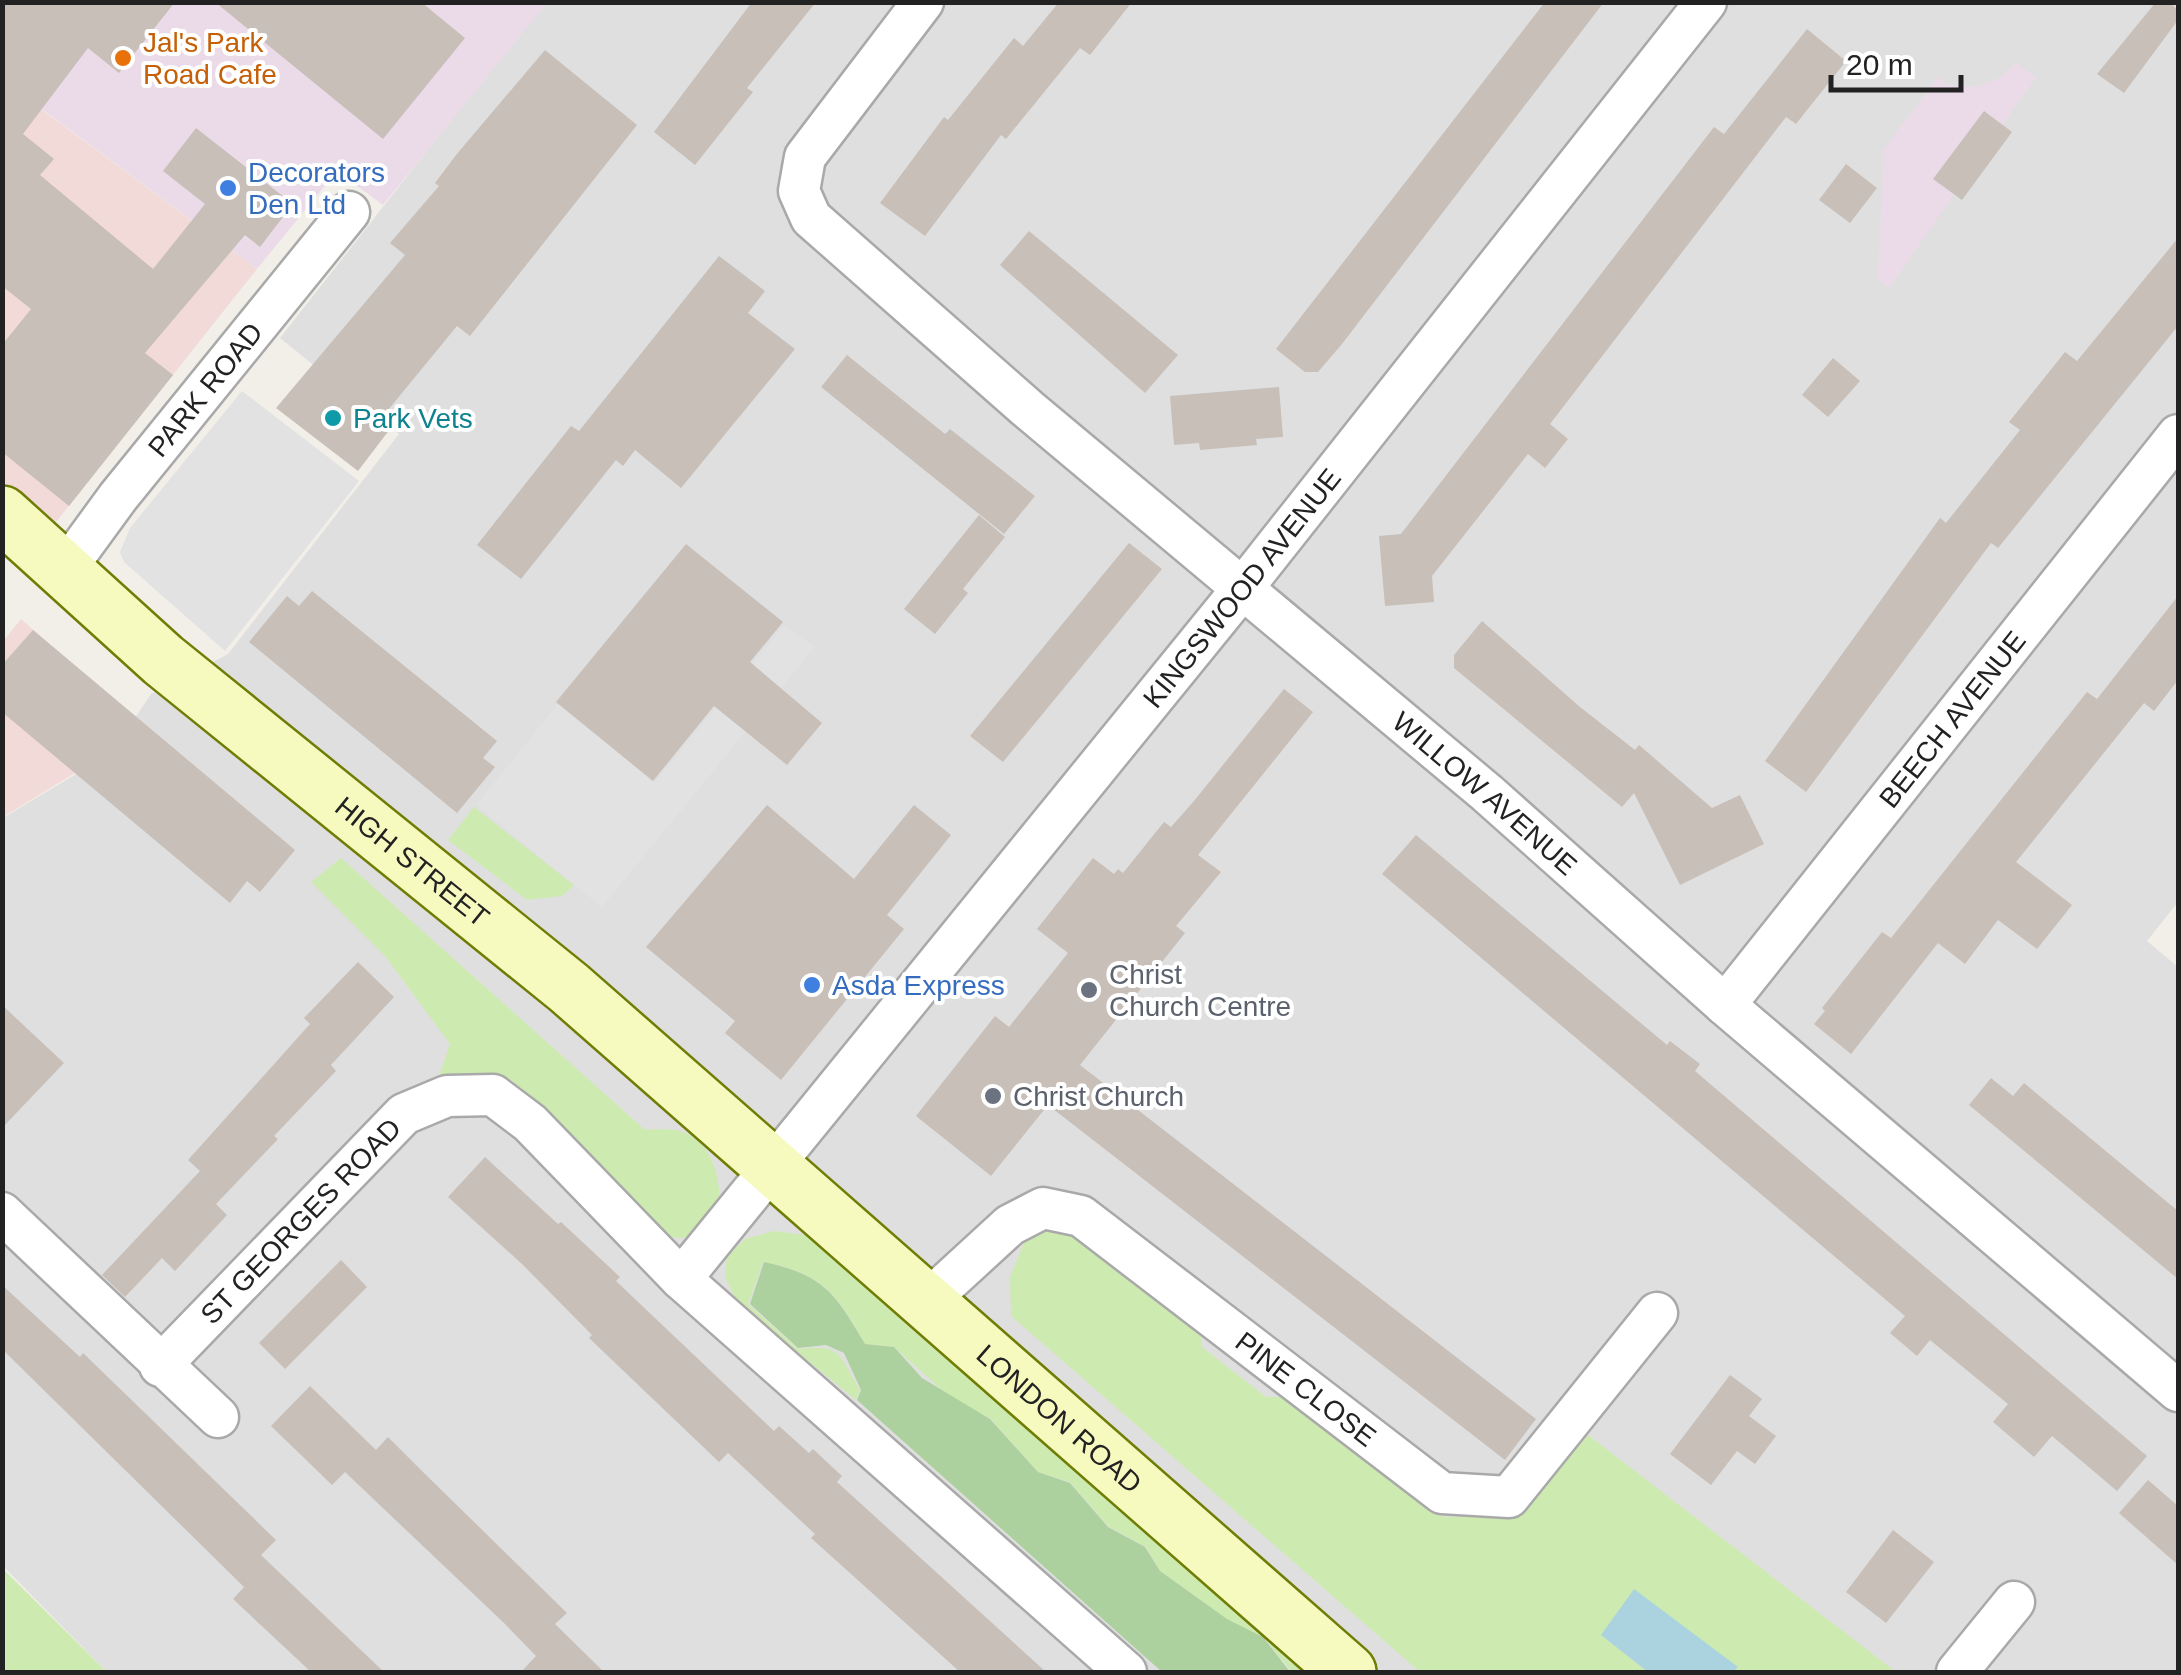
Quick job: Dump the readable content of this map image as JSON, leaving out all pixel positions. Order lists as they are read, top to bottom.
{
  "streets": {
    "main road": ["HIGH STREET", "LONDON ROAD"],
    "street": [
      "PARK ROAD",
      "KINGSWOOD AVENUE",
      "BEECH AVENUE",
      "WILLOW AVENUE",
      "ST GEORGES ROAD",
      "PINE CLOSE"
    ]
  },
  "crossings": [
    ["PARK ROAD", "HIGH STREET"],
    ["KINGSWOOD AVENUE", "WILLOW AVENUE"],
    ["KINGSWOOD AVENUE", "HIGH STREET"],
    ["KINGSWOOD AVENUE", "LONDON ROAD"],
    ["BEECH AVENUE", "WILLOW AVENUE"],
    ["HIGH STREET", "LONDON ROAD"],
    ["PINE CLOSE", "LONDON ROAD"]
  ],
  "places": [
    "Jal's Park Road Cafe",
    "Decorators Den Ltd",
    "Park Vets",
    "Asda Express",
    "Christ Church Centre",
    "Christ Church"
  ],
  "scale_bar": "20 m"
}
